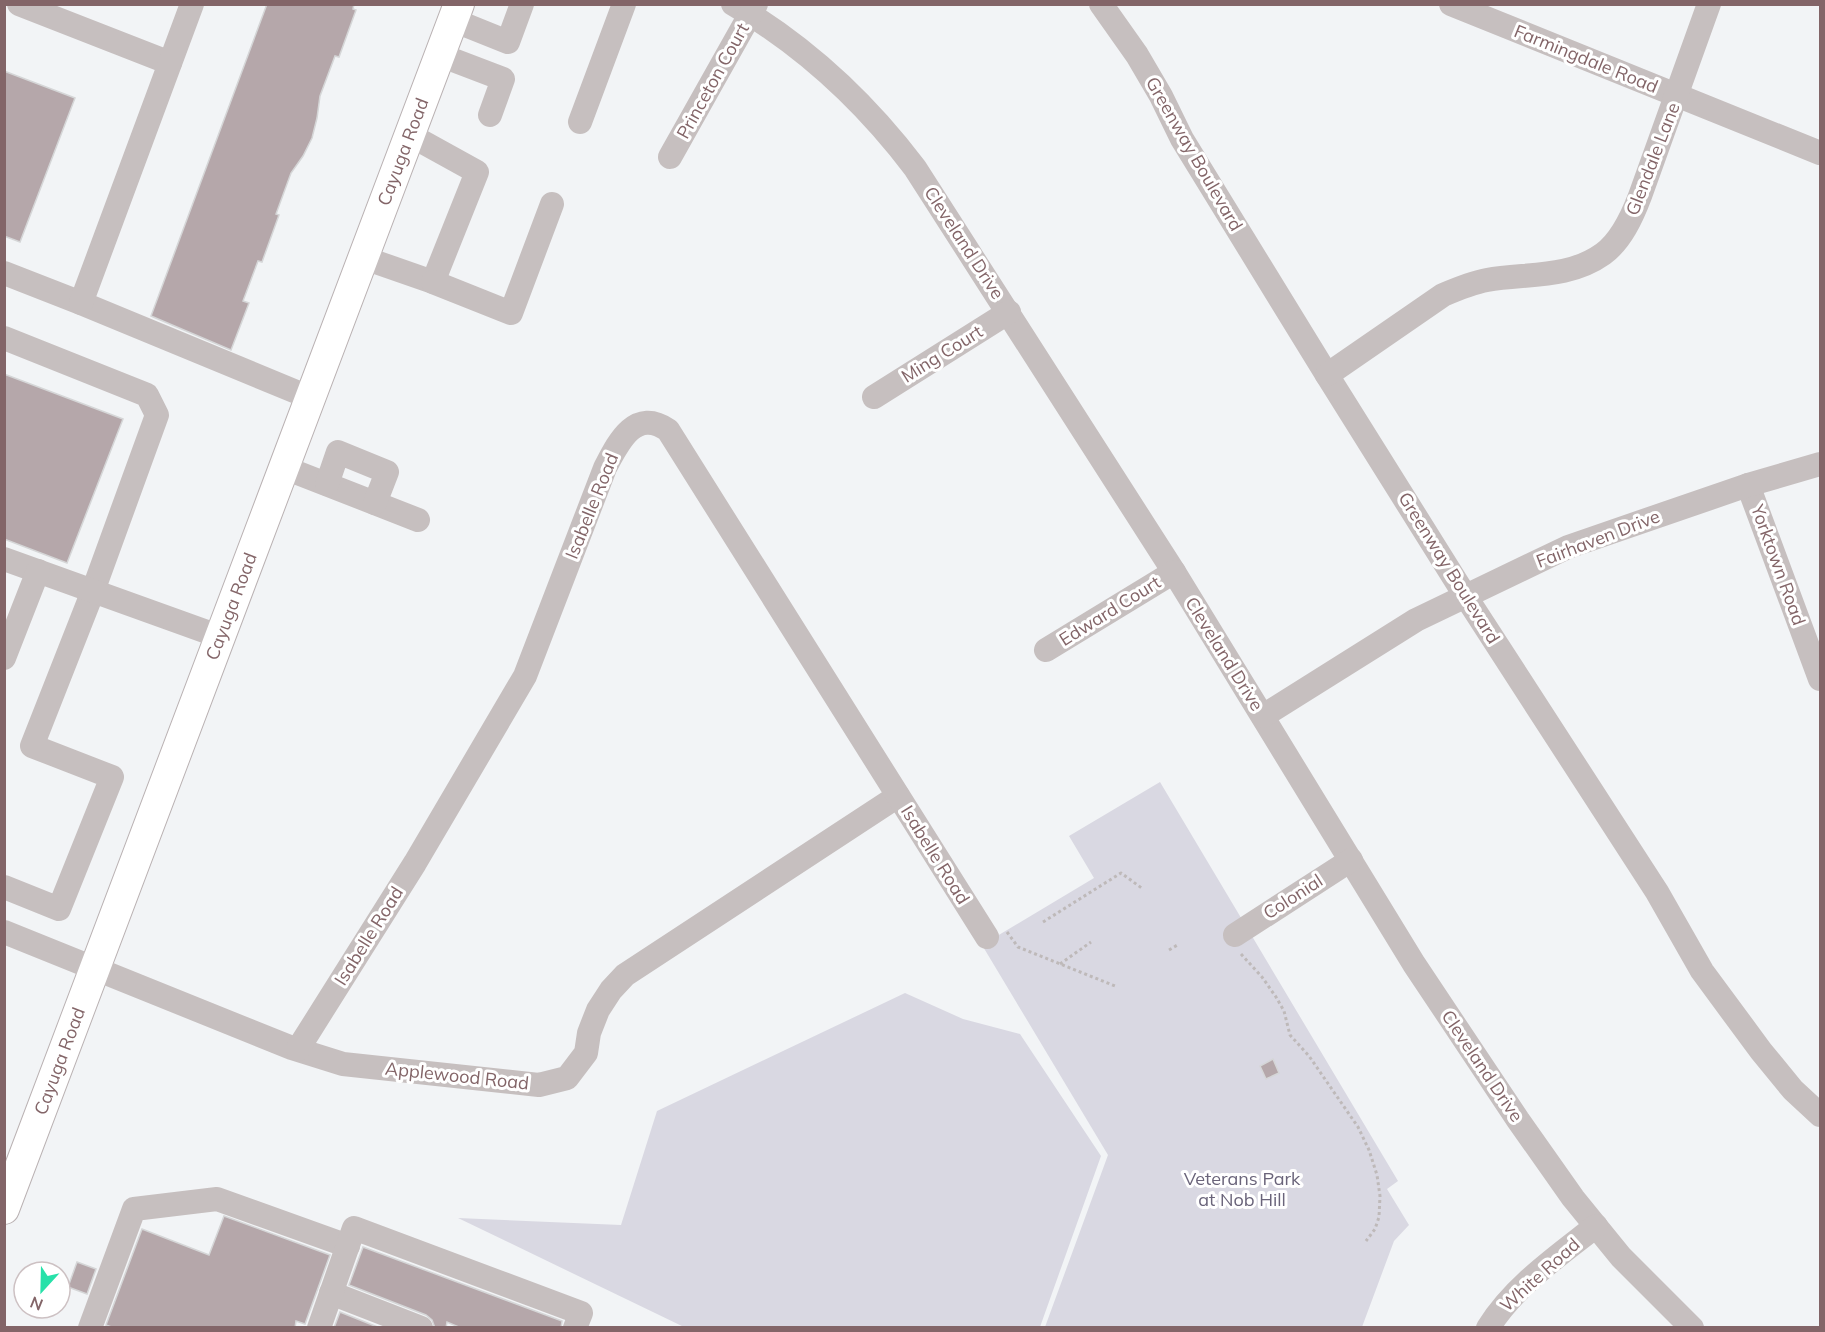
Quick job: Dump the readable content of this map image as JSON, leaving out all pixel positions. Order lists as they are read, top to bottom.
{
  "streets": {
    "main road": ["Cayuga Road"],
    "street": [
      "Farmingdale Road",
      "Princeton Court",
      "Greenway Boulevard",
      "Glendale Lane",
      "Cleveland Drive",
      "Ming Court",
      "Isabelle Road",
      "Fairhaven Drive",
      "Yorktown Road",
      "Edward Court",
      "Colonial",
      "Applewood Road",
      "White Road"
    ]
  },
  "crossings": [
    ["Farmingdale Road", "Glendale Lane"],
    ["Princeton Court", "Cleveland Drive"],
    ["Cayuga Road", "Applewood Road"],
    ["Greenway Boulevard", "Glendale Lane"],
    ["Greenway Boulevard", "Fairhaven Drive"],
    ["Cleveland Drive", "Ming Court"],
    ["Cleveland Drive", "Fairhaven Drive"],
    ["Cleveland Drive", "Edward Court"],
    ["Cleveland Drive", "Colonial"],
    ["Cleveland Drive", "White Road"],
    ["Isabelle Road", "Applewood Road"],
    ["Fairhaven Drive", "Yorktown Road"]
  ],
  "parks": ["Veterans Park at Nob Hill"],
  "north": "bottom"
}
